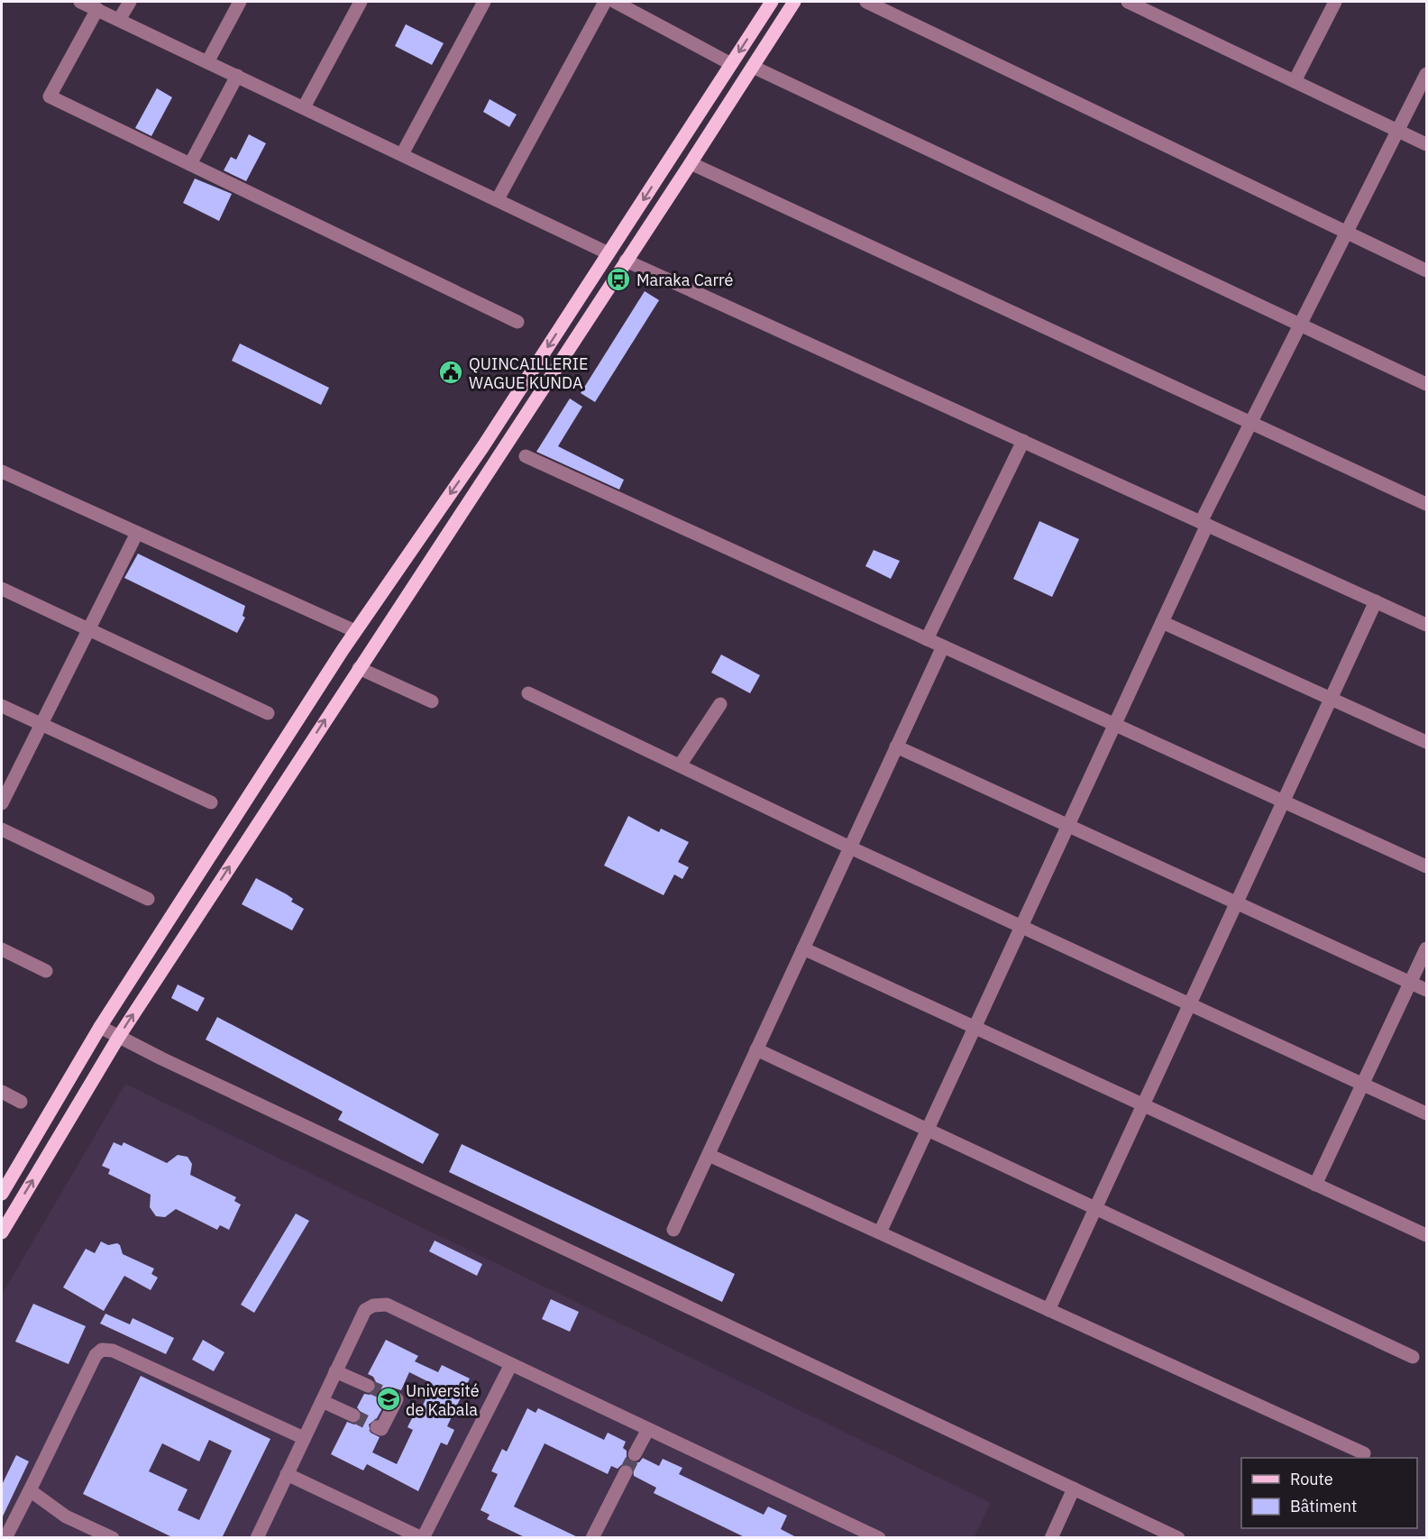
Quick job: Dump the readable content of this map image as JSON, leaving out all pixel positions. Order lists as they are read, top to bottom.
{
  "places": {
    "bus stop": ["Maraka Carré"],
    "public building": ["QUINCAILLERIE WAGUE KUNDA"],
    "school or university": ["Université de Kabala"]
  },
  "legend": ["Route", "Bâtiment"]
}
